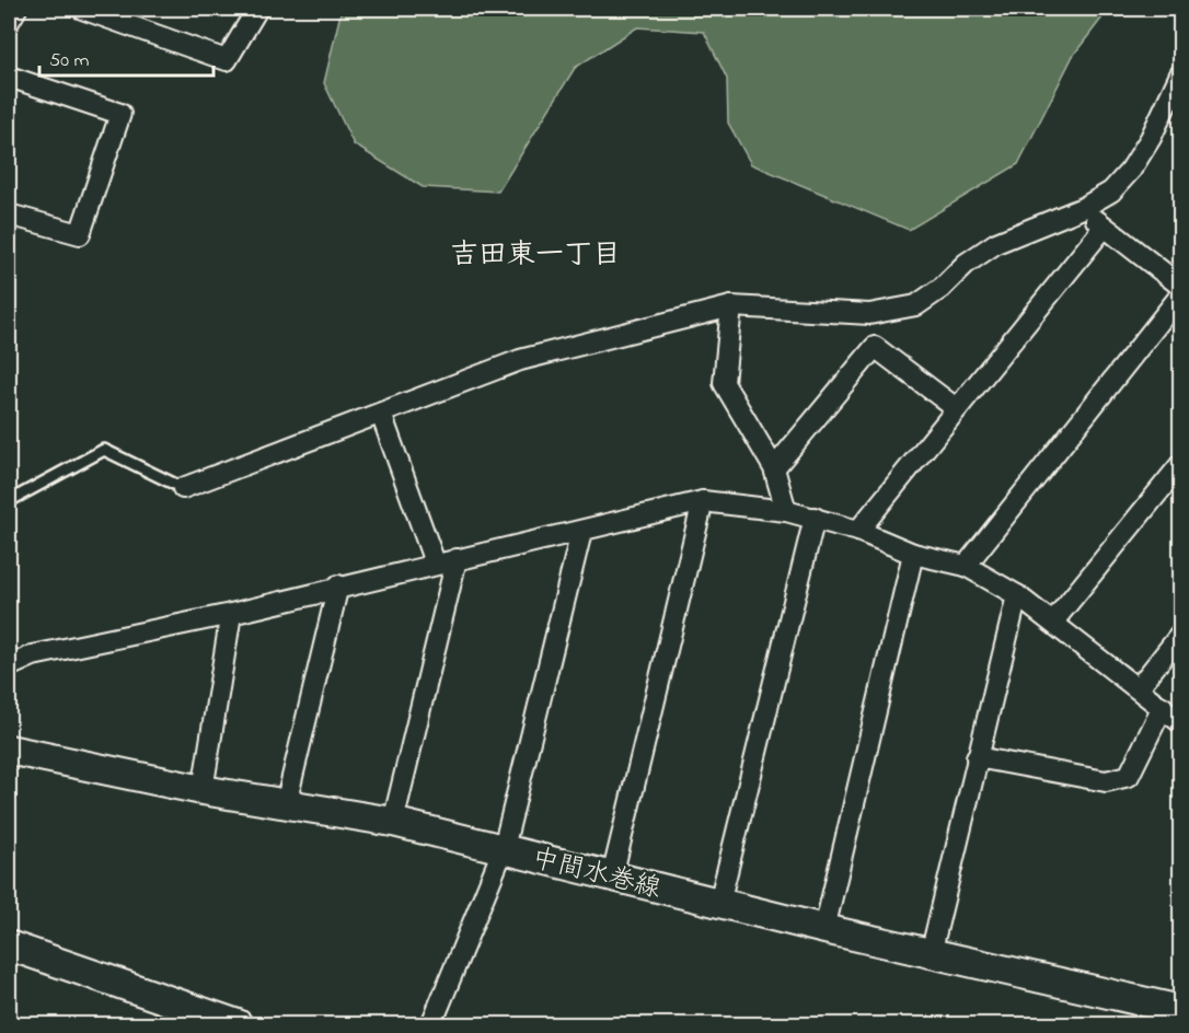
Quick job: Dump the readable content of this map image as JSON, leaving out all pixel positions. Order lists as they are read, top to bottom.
{
  "streets": {
    "main road": ["中間水巻線"]
  },
  "districts": ["吉田東一丁目"],
  "scale_bar": "50 m"
}
